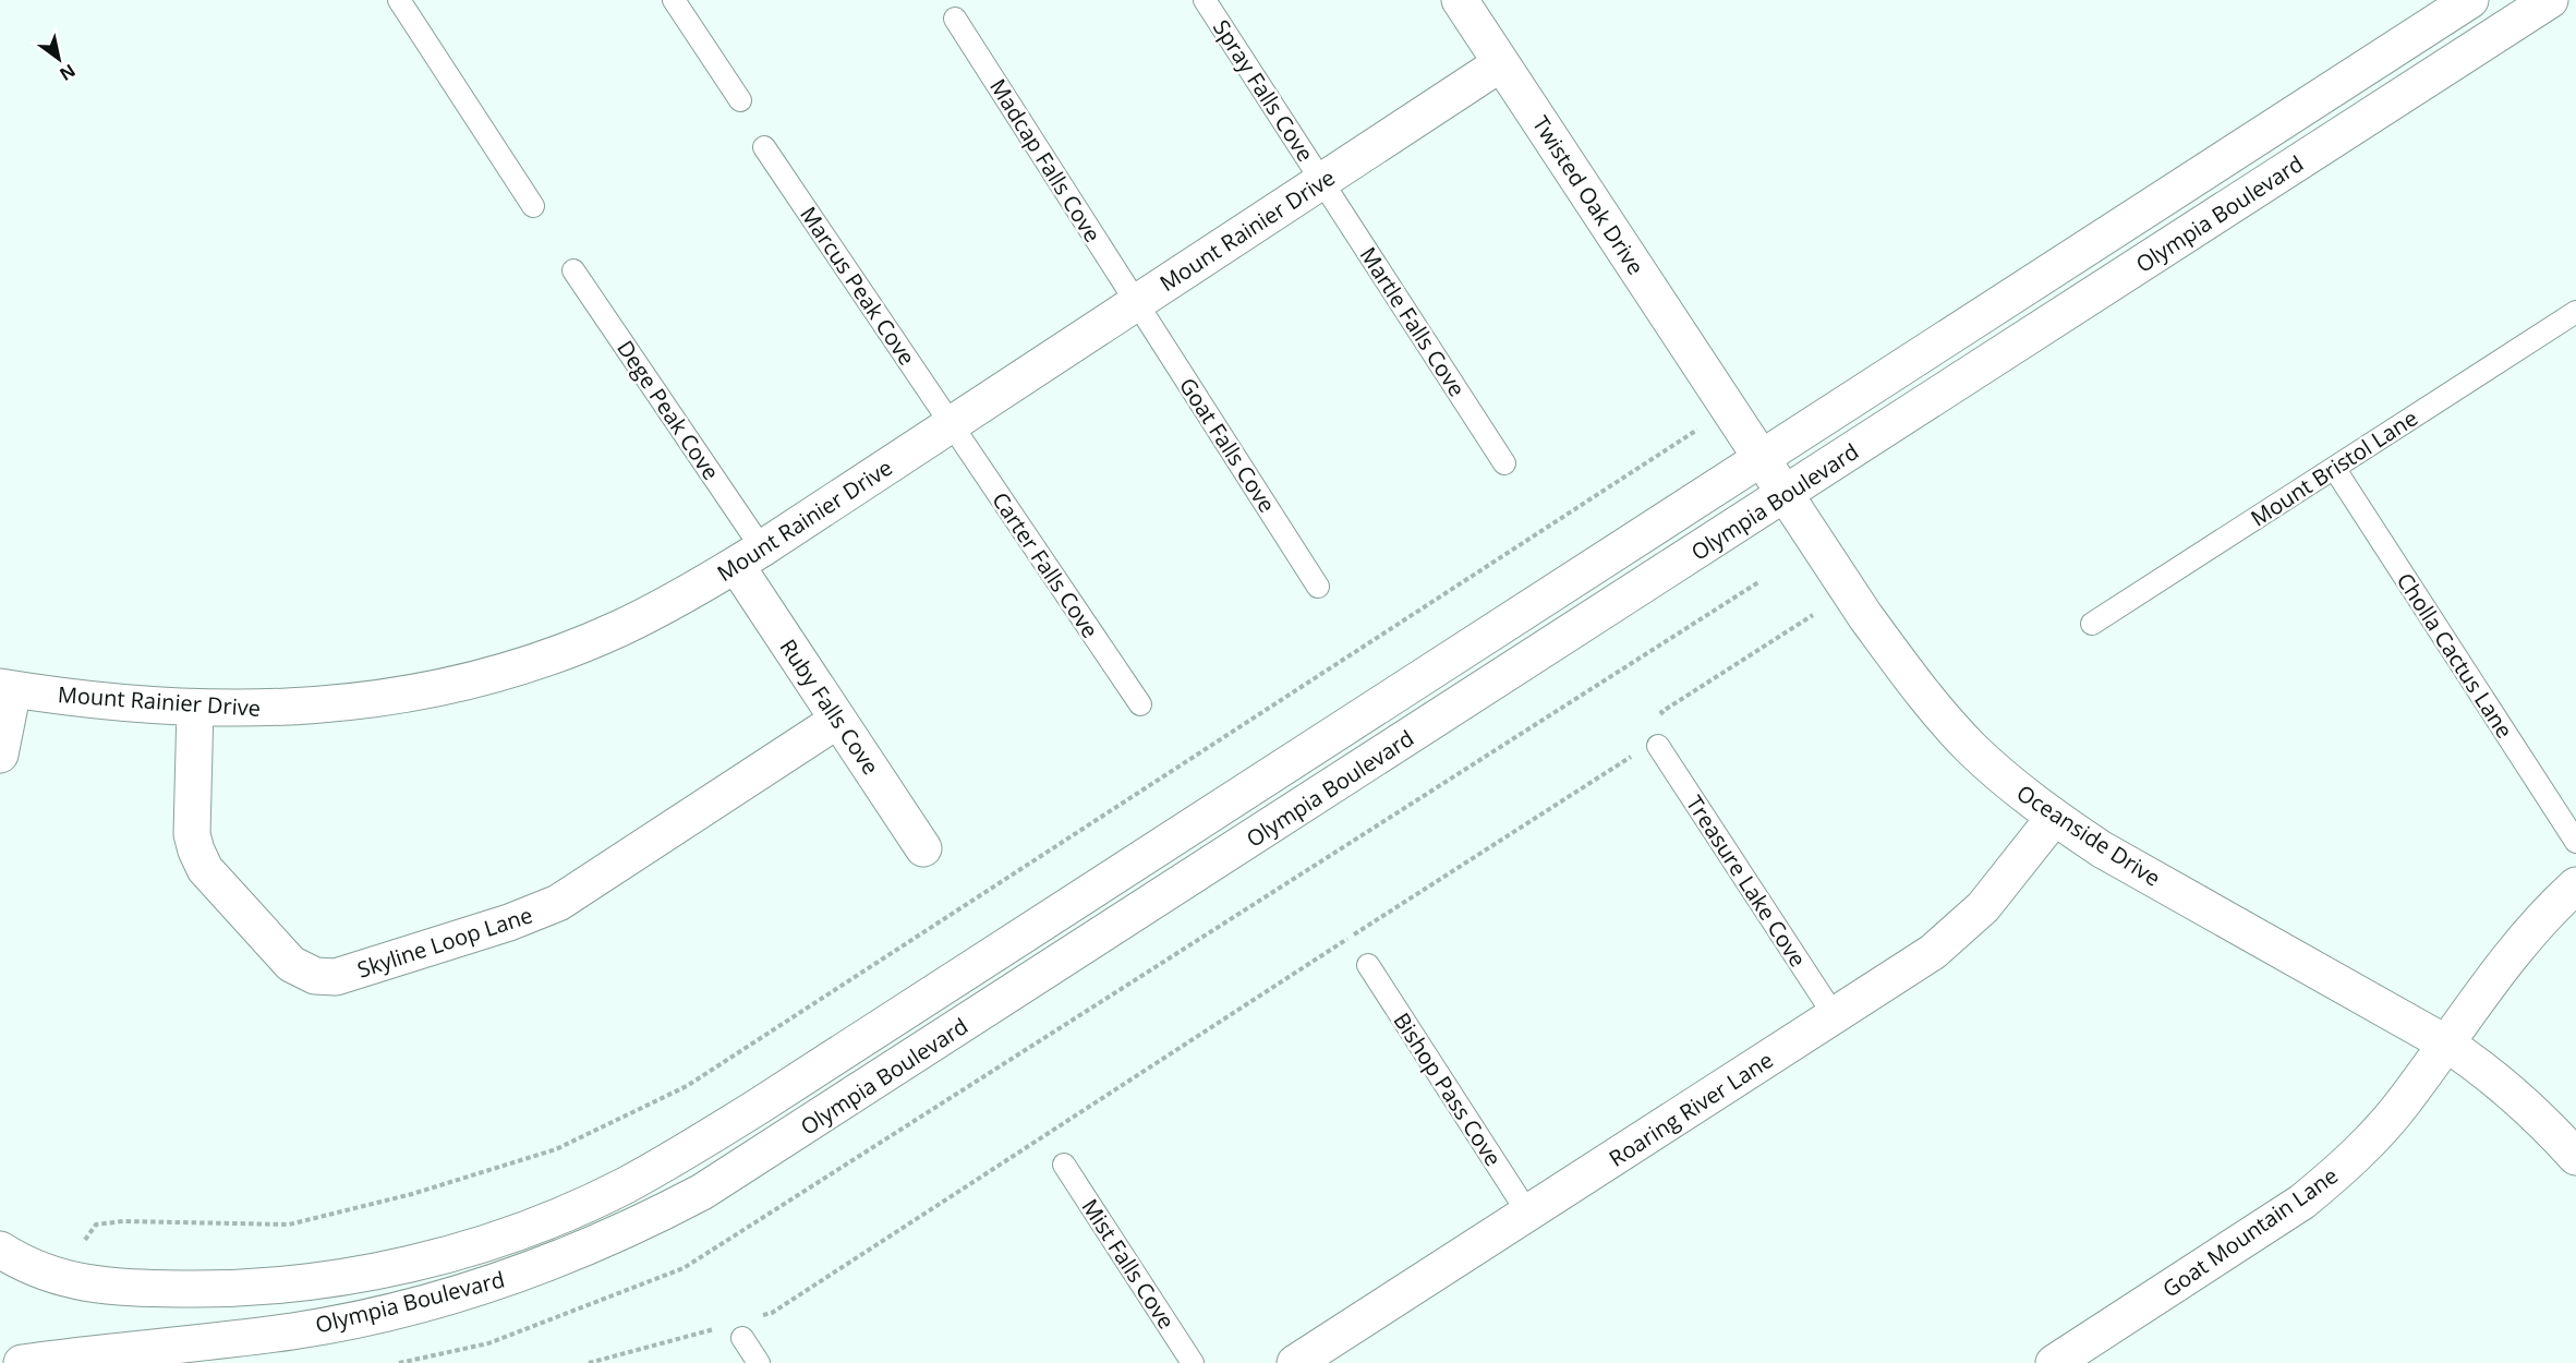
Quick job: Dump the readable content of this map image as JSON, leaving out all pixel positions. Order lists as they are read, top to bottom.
{
  "streets": {
    "street": [
      "Twisted Oak Drive",
      "Olympia Boulevard",
      "Mount Rainier Drive",
      "Ruby Falls Cove",
      "Oceanside Drive",
      "Skyline Loop Lane",
      "Roaring River Lane",
      "Goat Mountain Lane"
    ],
    "lane": [
      "Spray Falls Cove",
      "Madcap Falls Cove",
      "Marcus Peak Cove",
      "Martle Falls Cove",
      "Dege Peak Cove",
      "Goat Falls Cove",
      "Mount Bristol Lane",
      "Carter Falls Cove",
      "Cholla Cactus Lane",
      "Treasure Lake Cove",
      "Bishop Pass Cove",
      "Mist Falls Cove"
    ]
  },
  "crossings": [
    ["Spray Falls Cove", "Mount Rainier Drive"],
    ["Spray Falls Cove", "Martle Falls Cove"],
    ["Madcap Falls Cove", "Mount Rainier Drive"],
    ["Madcap Falls Cove", "Goat Falls Cove"],
    ["Twisted Oak Drive", "Mount Rainier Drive"],
    ["Twisted Oak Drive", "Oceanside Drive"],
    ["Olympia Boulevard", "Oceanside Drive"],
    ["Mount Rainier Drive", "Marcus Peak Cove"],
    ["Mount Rainier Drive", "Martle Falls Cove"],
    ["Mount Rainier Drive", "Dege Peak Cove"],
    ["Mount Rainier Drive", "Goat Falls Cove"],
    ["Mount Rainier Drive", "Carter Falls Cove"],
    ["Mount Rainier Drive", "Ruby Falls Cove"],
    ["Mount Rainier Drive", "Skyline Loop Lane"],
    ["Marcus Peak Cove", "Carter Falls Cove"],
    ["Dege Peak Cove", "Ruby Falls Cove"],
    ["Mount Bristol Lane", "Cholla Cactus Lane"],
    ["Ruby Falls Cove", "Skyline Loop Lane"],
    ["Oceanside Drive", "Roaring River Lane"],
    ["Oceanside Drive", "Goat Mountain Lane"],
    ["Treasure Lake Cove", "Roaring River Lane"],
    ["Bishop Pass Cove", "Roaring River Lane"]
  ],
  "north": "bottom right"
}
